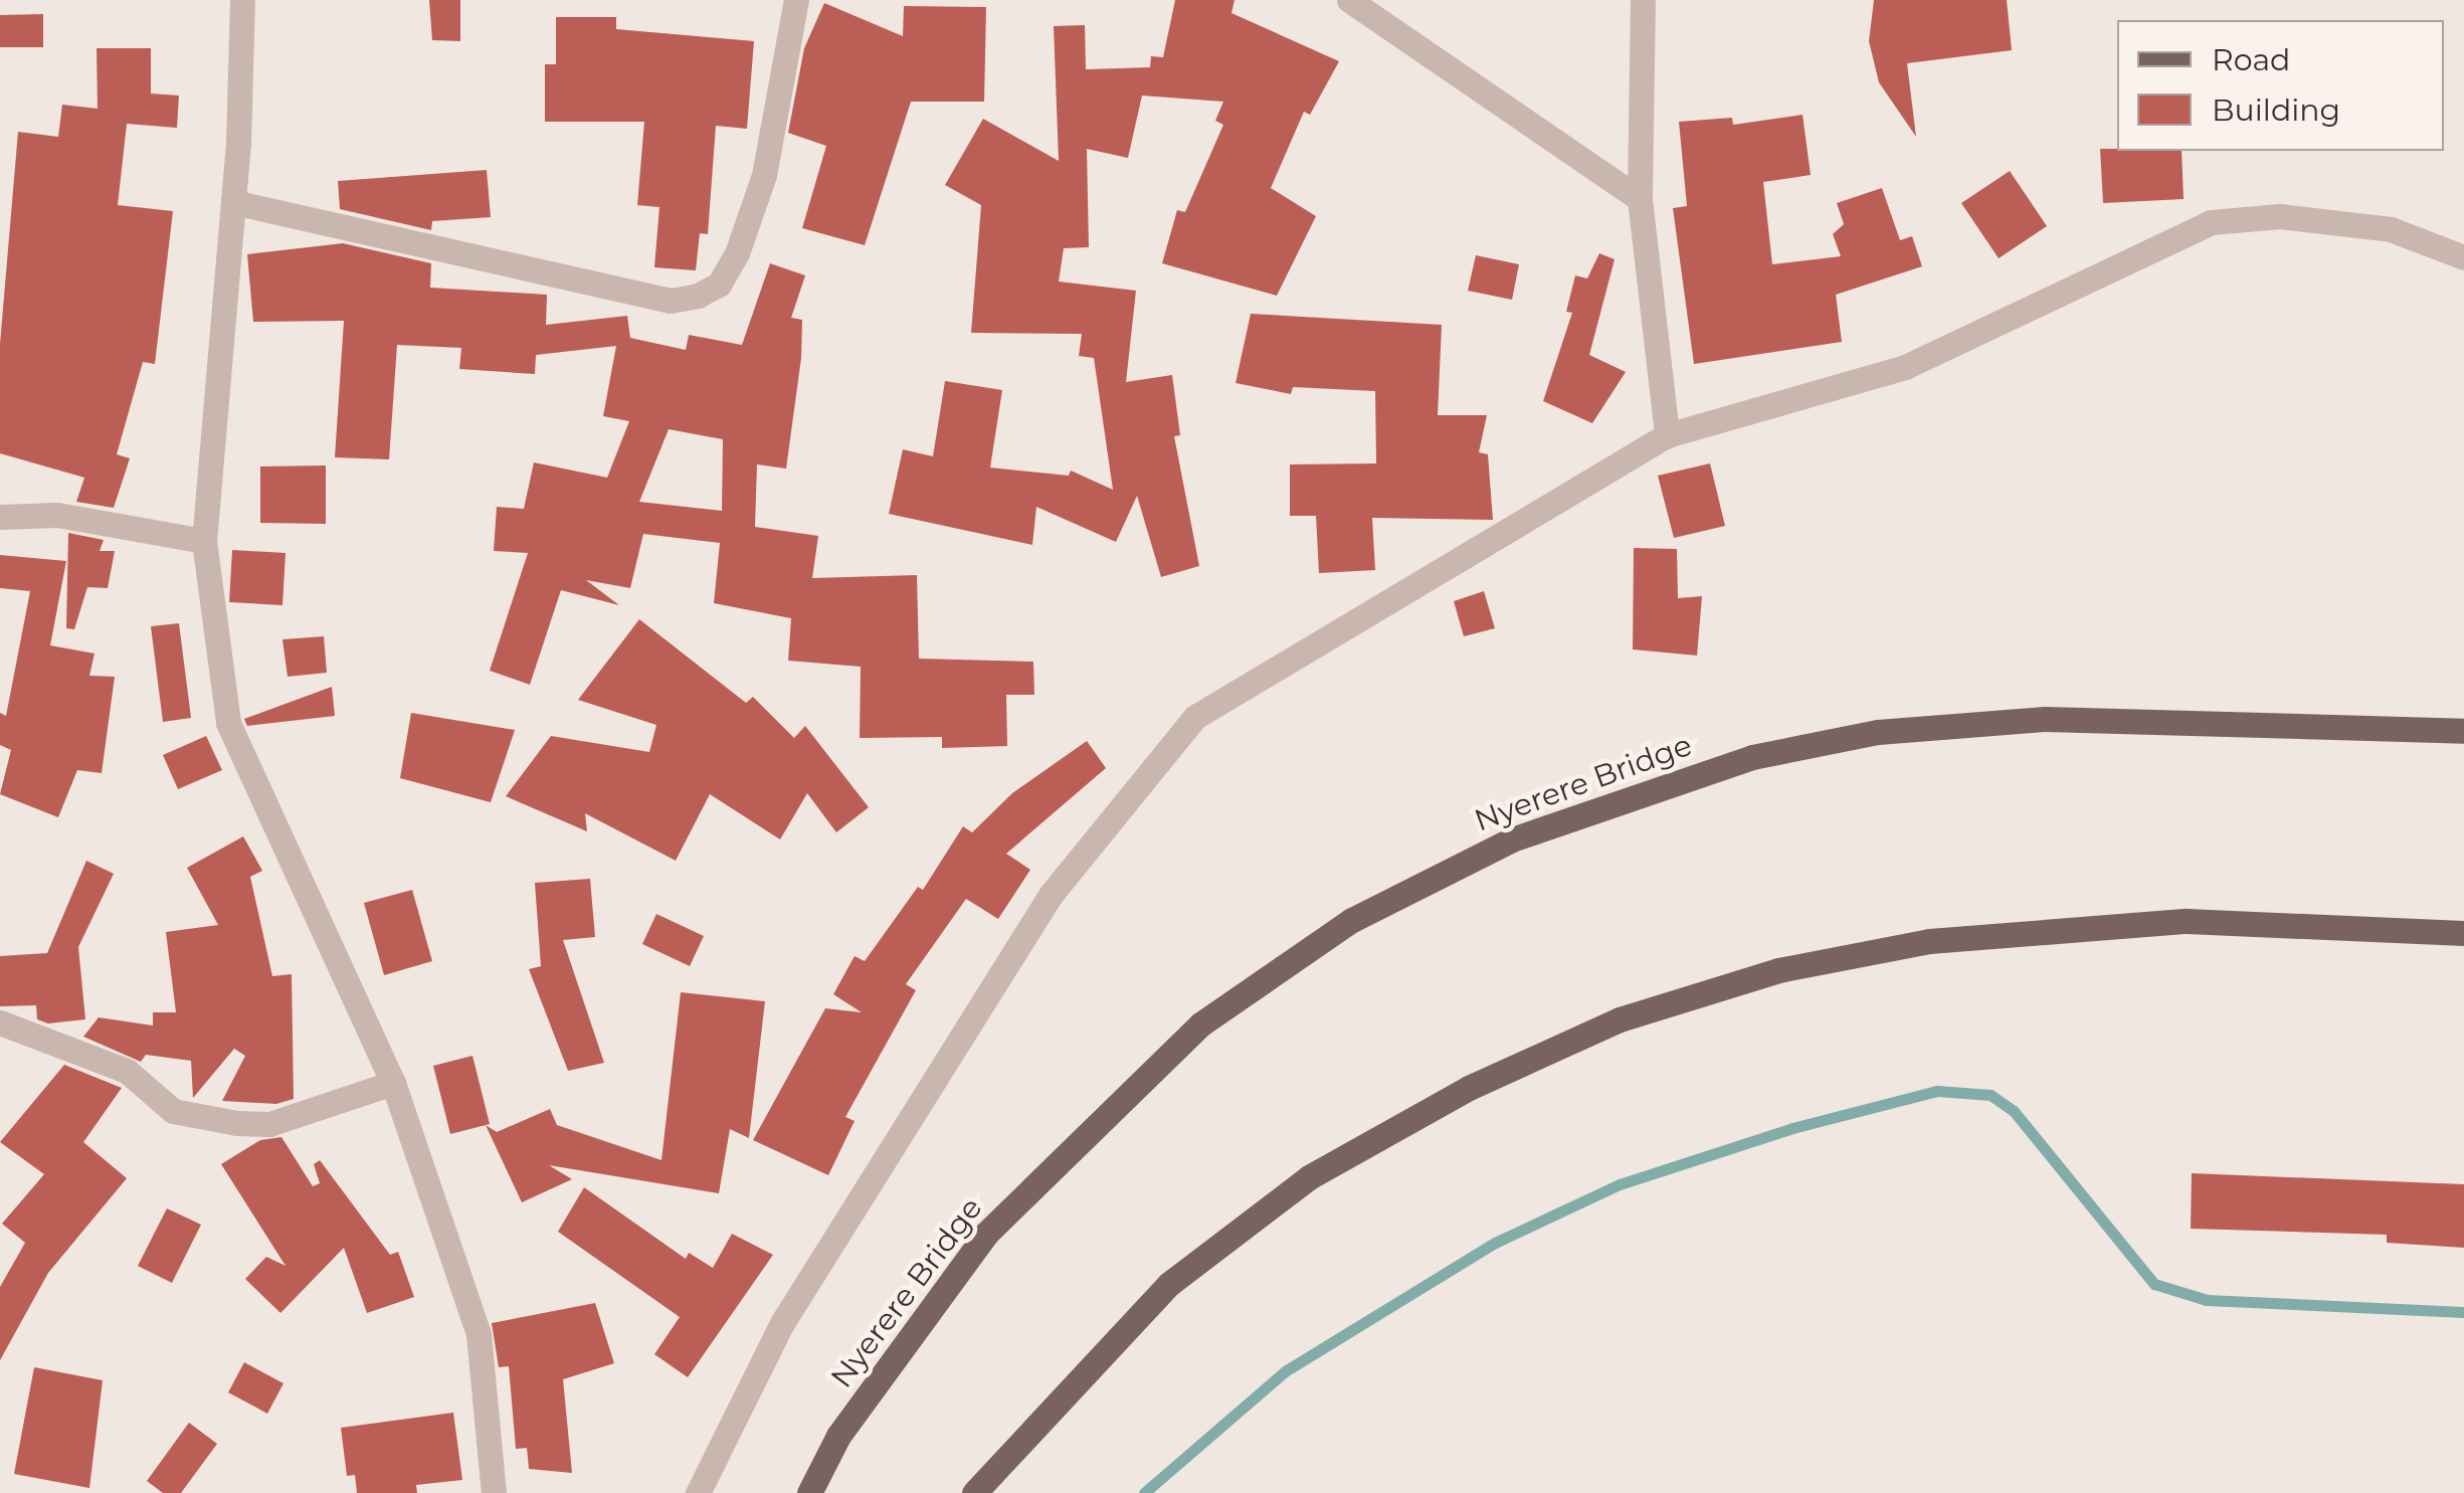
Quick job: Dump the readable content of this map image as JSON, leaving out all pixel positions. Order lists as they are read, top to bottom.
{
  "streets": {
    "main road": ["Nyerere Bridge"]
  },
  "legend": ["Road", "Building"]
}
